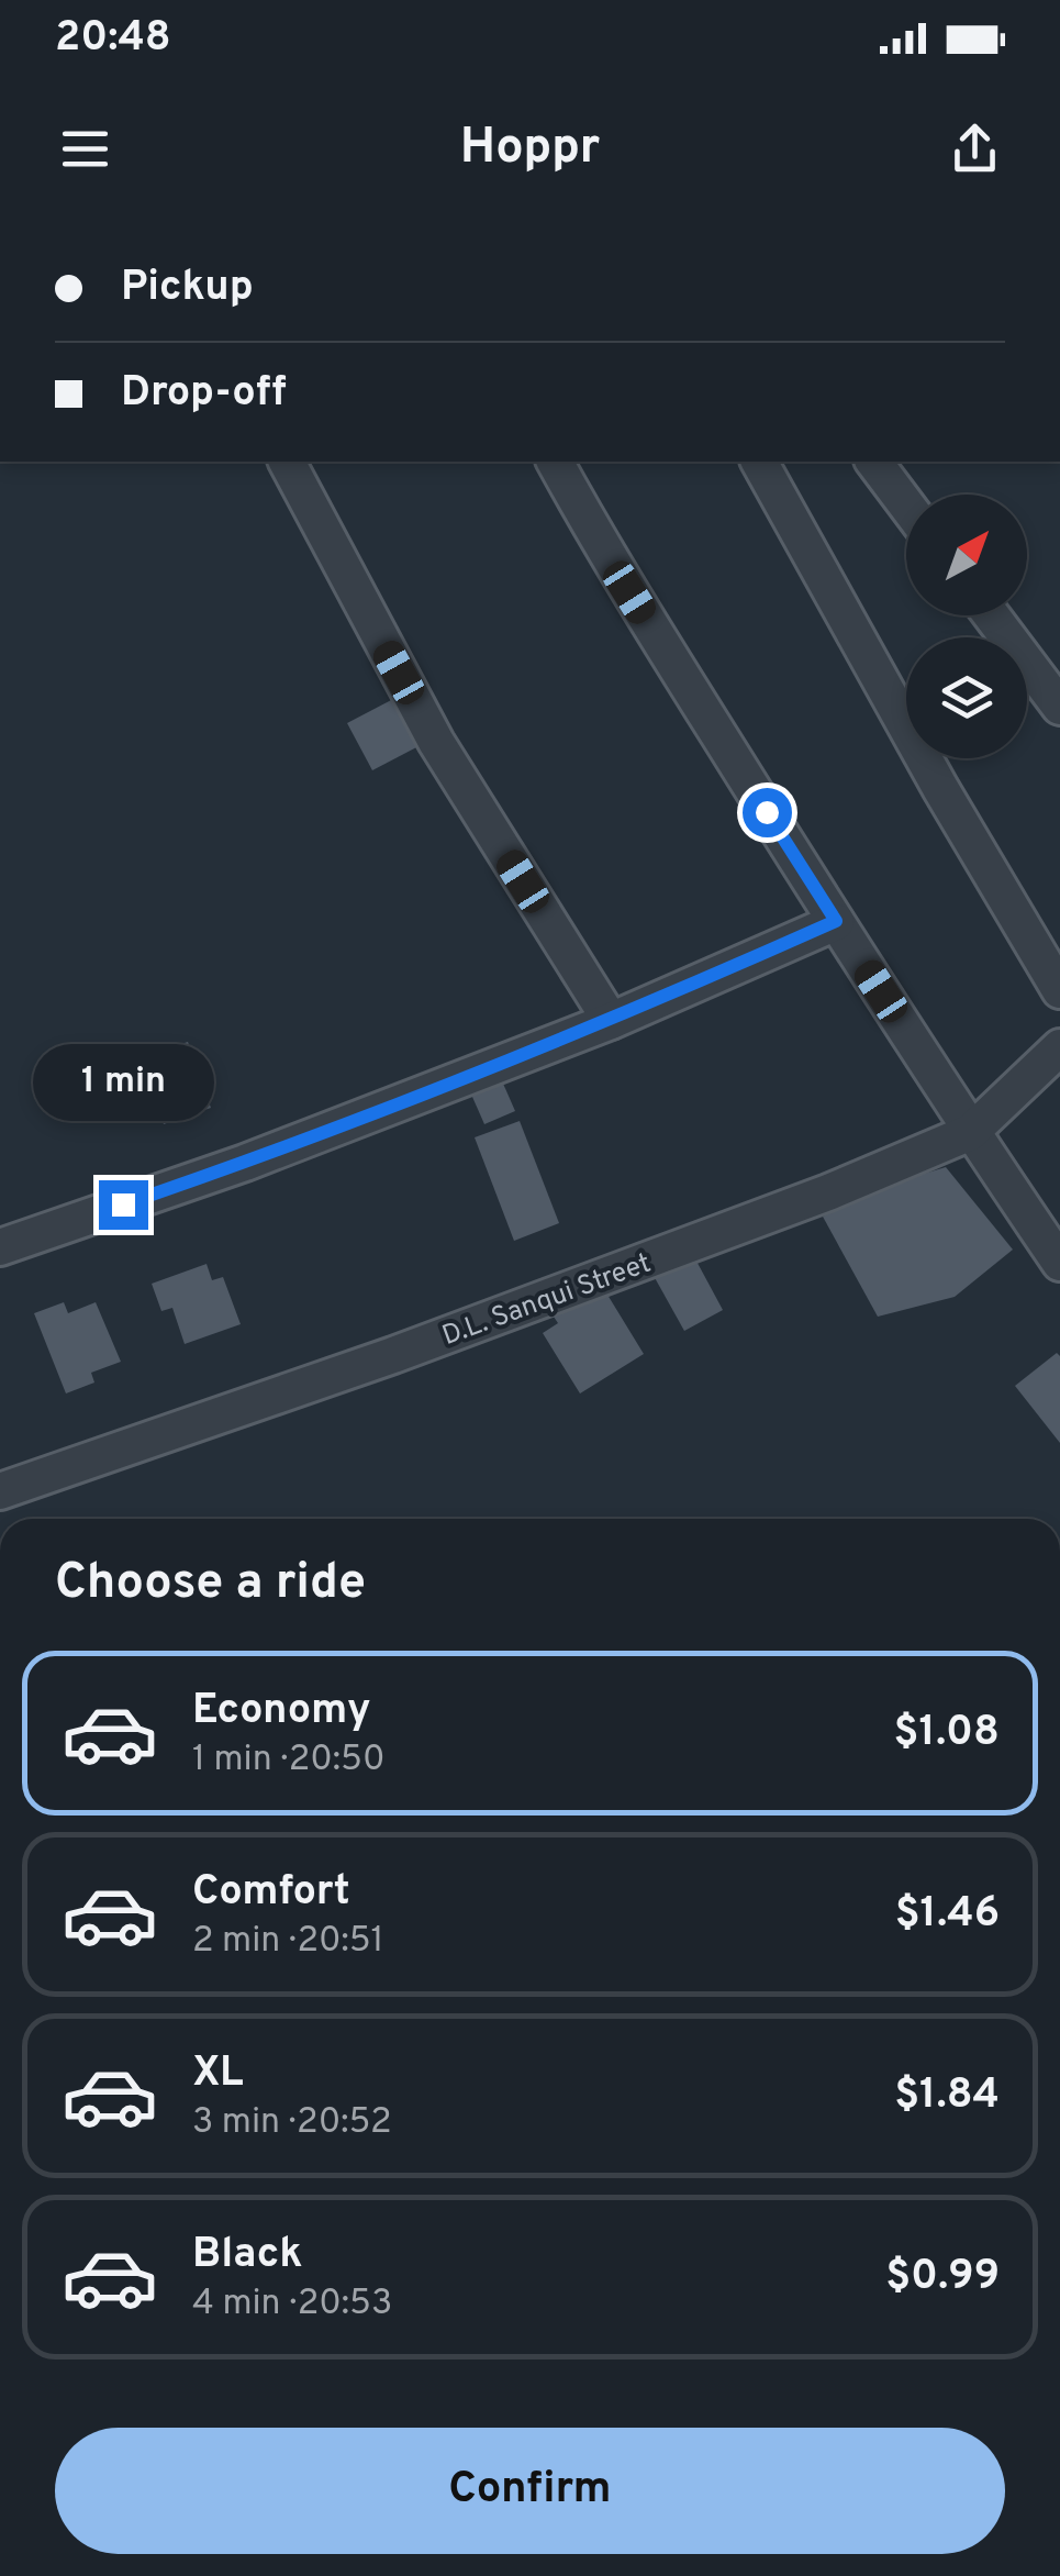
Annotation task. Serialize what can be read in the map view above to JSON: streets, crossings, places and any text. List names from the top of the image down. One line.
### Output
{"streets":{"street":["D.L. Sanqui Street"]},"north":"top right","page":{"status":"20:48","header":"Hoppr","banner":["Pickup","Drop-off"],"bubble":"1 min","heading":"Choose a ride","list":[{"name":"Economy","note":"1 min · 20:50","value":"$1.08"},{"name":"Comfort","note":"2 min · 20:51","value":"$1.46"},{"name":"XL","note":"3 min · 20:52","value":"$1.84"},{"name":"Black","note":"4 min · 20:53","value":"$0.99"}],"buttons":"Confirm"}}
